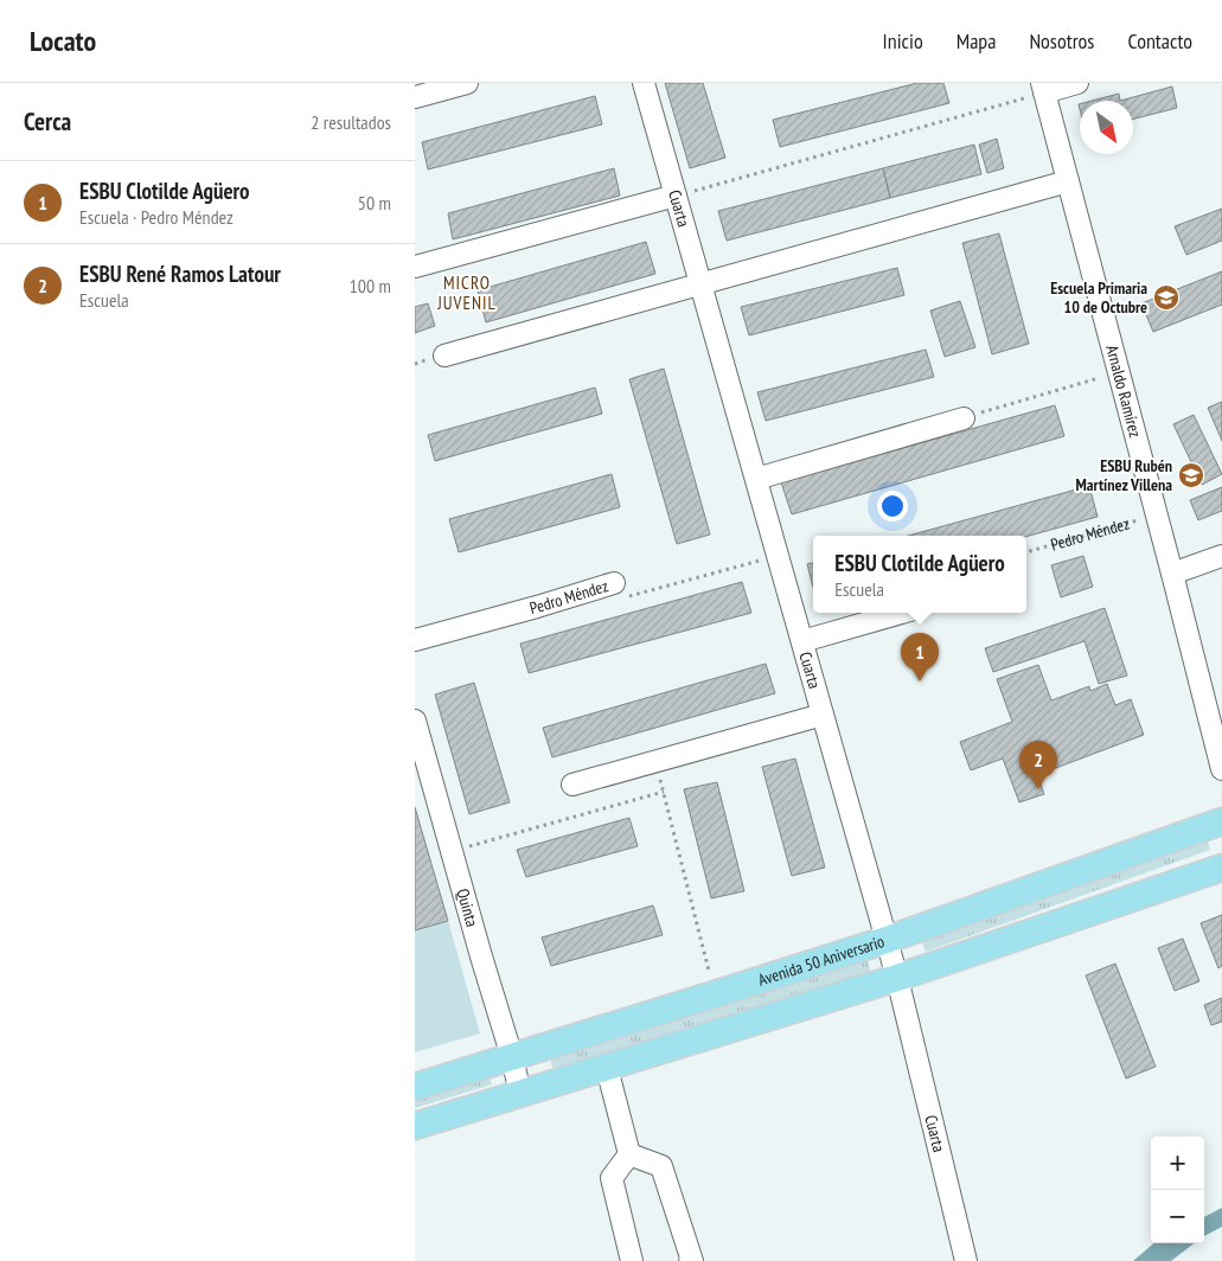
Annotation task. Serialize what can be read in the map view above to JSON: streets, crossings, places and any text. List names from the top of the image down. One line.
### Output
{"streets":{"main road":["Avenida 50 Aniversario"],"street":["Cuarta","Arnaldo Ramírez","Pedro Méndez","Quinta"]},"crossings":[["Cuarta","Pedro Méndez"],["Cuarta","Avenida 50 Aniversario"],["Arnaldo Ramírez","Pedro Méndez"],["Quinta","Avenida 50 Aniversario"]],"districts":["MICRO JUVENIL"],"places":{"school or university":["Escuela Primaria 10 de Octubre","ESBU Rubén Martínez Villena"]},"north":"bottom right","page":{"header":"Locato","nav":["Inicio","Mapa","Nosotros","Contacto"],"heading":["Cerca","2 resultados"],"list":[{"mark":"1","name":"ESBU Clotilde Agüero","note":"Escuela · Pedro Méndez","value":"50 m"},{"mark":"2","name":"ESBU René Ramos Latour","note":"Escuela","value":"100 m"}],"popup":["ESBU Clotilde Agüero","Escuela"],"pins":["1","2"],"map_buttons":["+","−"]}}
